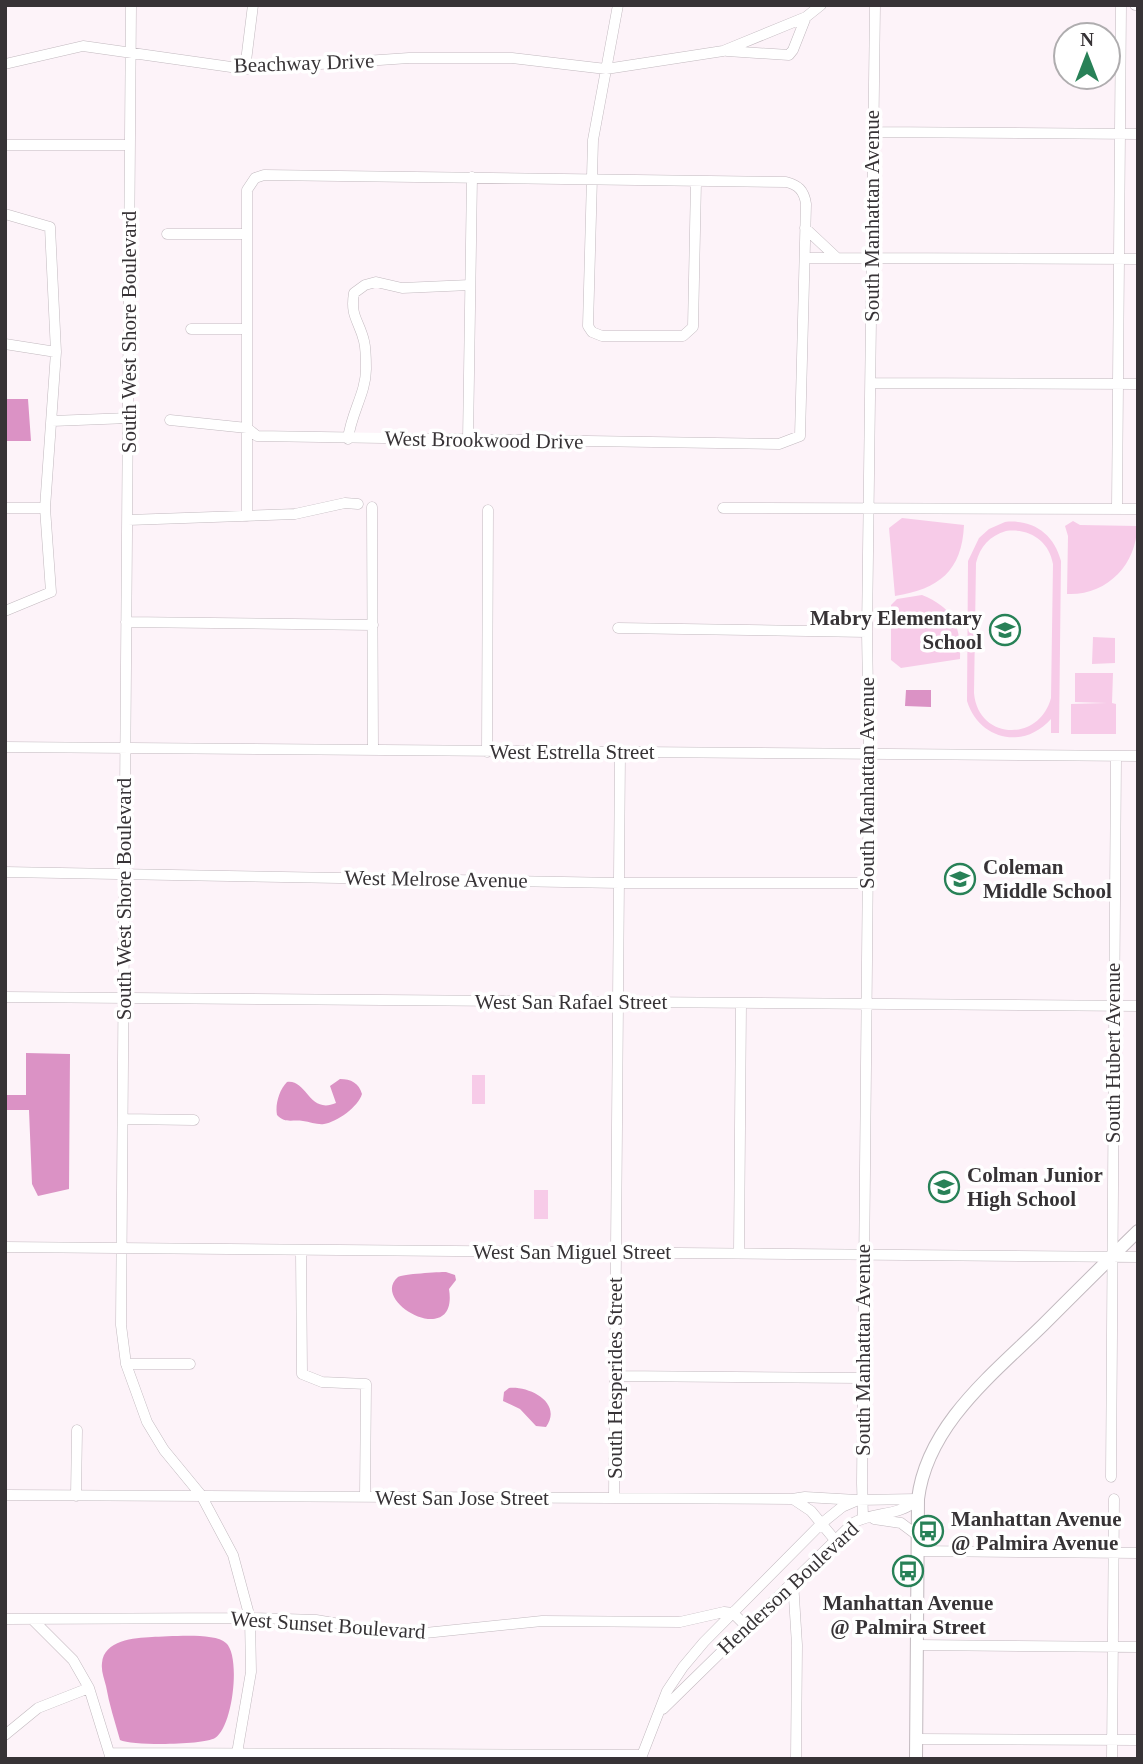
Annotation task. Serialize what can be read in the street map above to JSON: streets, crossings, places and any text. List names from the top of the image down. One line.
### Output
{"streets":{"street":["Beachway Drive","South Manhattan Avenue","South West Shore Boulevard","West Brookwood Drive","West Estrella Street","West Melrose Avenue","West San Rafael Street","South Hubert Avenue","West San Miguel Street","South Hesperides Street","West San Jose Street","Henderson Boulevard","West Sunset Boulevard"]},"crossings":[["Beachway Drive","South West Shore Boulevard"],["South Manhattan Avenue","West Estrella Street"],["South Manhattan Avenue","West Melrose Avenue"],["South Manhattan Avenue","West San Rafael Street"],["South Manhattan Avenue","West San Miguel Street"],["South Manhattan Avenue","West San Jose Street"],["South Manhattan Avenue","Henderson Boulevard"],["South West Shore Boulevard","West Estrella Street"],["South West Shore Boulevard","West Melrose Avenue"],["South West Shore Boulevard","West San Rafael Street"],["South West Shore Boulevard","West San Miguel Street"],["South West Shore Boulevard","West San Jose Street"],["South West Shore Boulevard","West Sunset Boulevard"],["West Estrella Street","South Hubert Avenue"],["West Estrella Street","South Hesperides Street"],["West Melrose Avenue","South Hesperides Street"],["West San Rafael Street","South Hubert Avenue"],["West San Rafael Street","South Hesperides Street"],["South Hubert Avenue","West San Miguel Street"],["West San Miguel Street","South Hesperides Street"],["South Hesperides Street","West San Jose Street"],["West San Jose Street","Henderson Boulevard"],["Henderson Boulevard","West Sunset Boulevard"]],"places":{"school or university":["Mabry Elementary School","Coleman Middle School","Colman Junior High School"],"bus stop":["Manhattan Avenue @ Palmira Avenue","Manhattan Avenue @ Palmira Street"]},"north":"top"}
